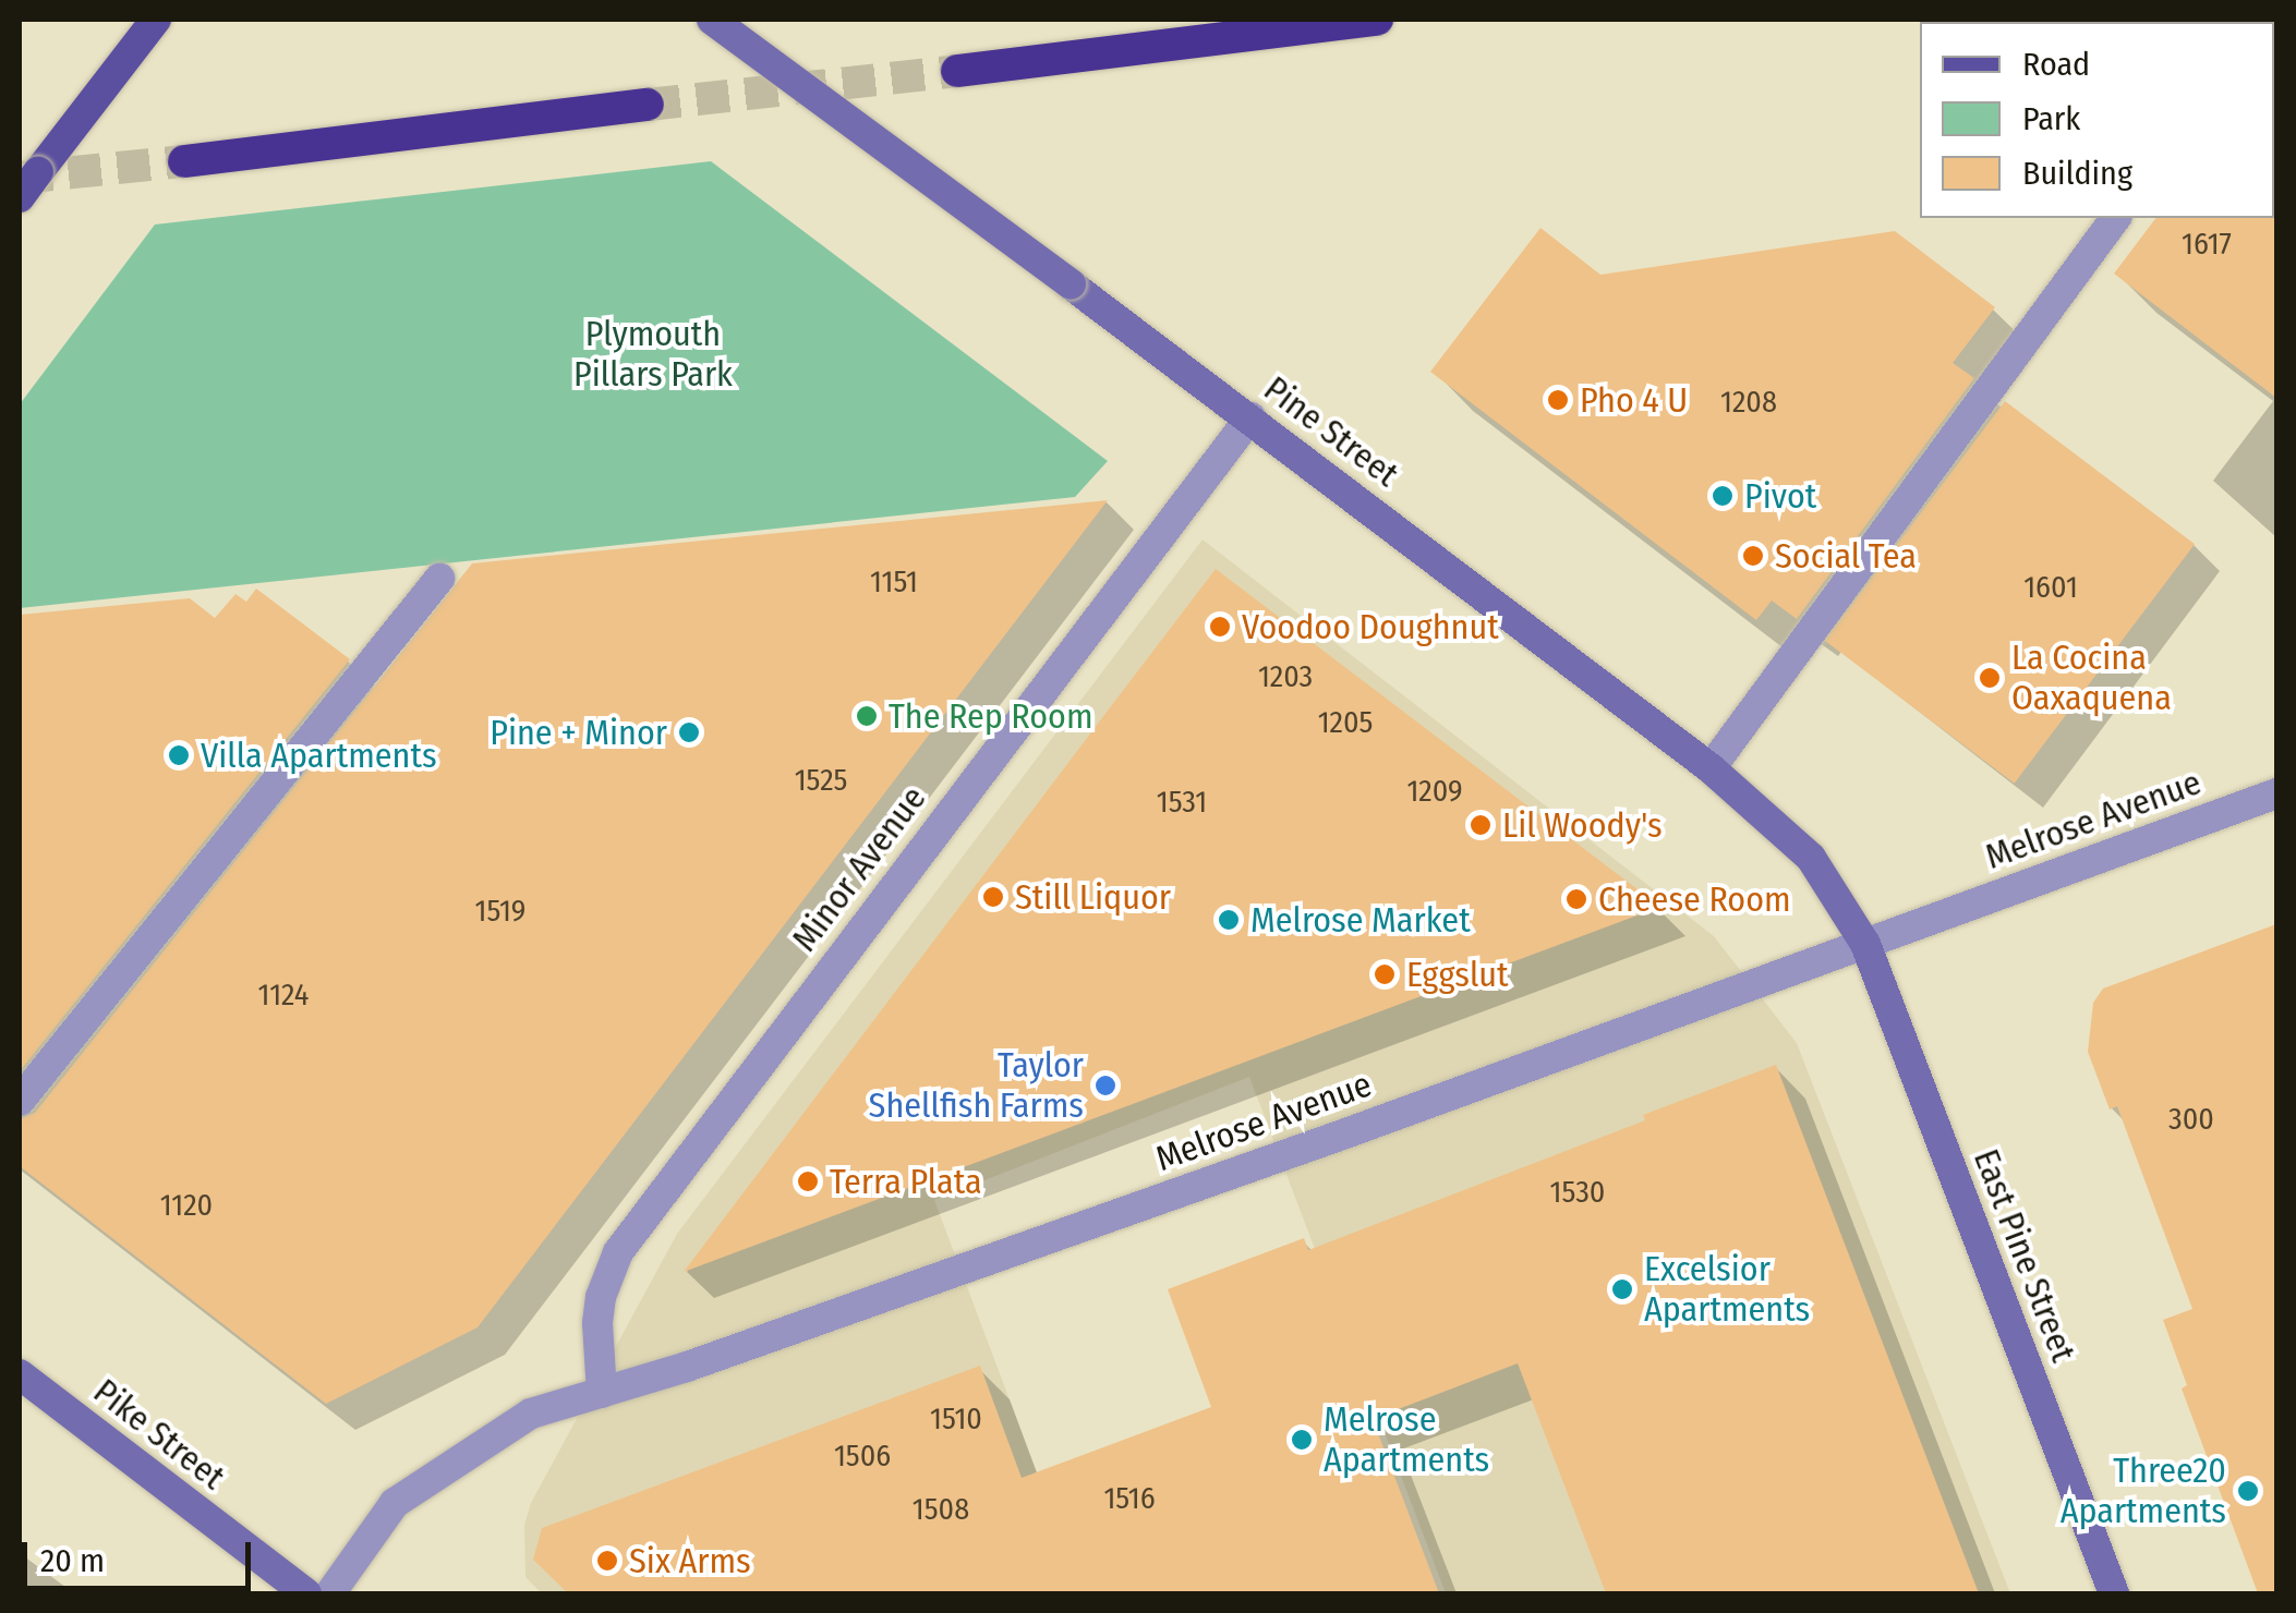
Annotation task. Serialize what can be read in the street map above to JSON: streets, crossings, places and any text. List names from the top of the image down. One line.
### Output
{"streets":{"main road":["Pine Street","East Pine Street","Pike Street"],"street":["Melrose Avenue","Minor Avenue"]},"crossings":[["Pine Street","Melrose Avenue"],["Pine Street","Minor Avenue"],["Pine Street","East Pine Street"],["Melrose Avenue","Minor Avenue"],["Melrose Avenue","East Pine Street"]],"parks":["Plymouth Pillars Park"],"places":["Pho 4 U","Pivot","Social Tea","Voodoo Doughnut","La Cocina Oaxaquena","The Rep Room","Pine + Minor","Villa Apartments","Lil Woody's","Still Liquor","Cheese Room","Melrose Market","Eggslut","Taylor Shellfish Farms","Terra Plata","Excelsior Apartments","Melrose Apartments","Three20 Apartments","Six Arms"],"house_numbers":["1617","1208","1151","1601","1203","1205","1525","1209","1531","1519","1124","300","1530","1120","1510","1506","1516","1508"],"legend":["Road","Park","Building"],"scale_bar":"20 m"}
